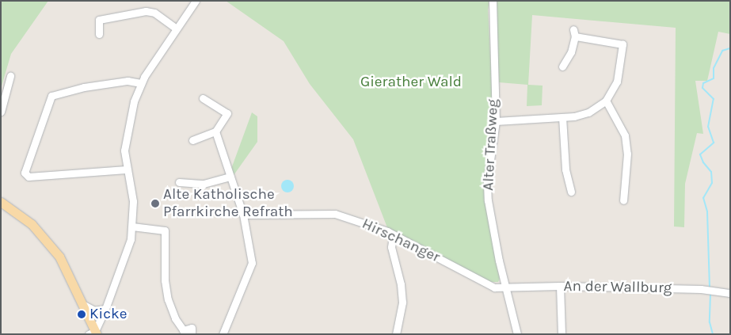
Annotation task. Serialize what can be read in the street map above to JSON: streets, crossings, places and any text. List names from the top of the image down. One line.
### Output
{"streets":{"street":["Alter Traßweg","Hirschanger","An der Wallburg"]},"crossings":[["Alter Traßweg","Hirschanger"],["Alter Traßweg","An der Wallburg"],["Hirschanger","An der Wallburg"]],"parks":["Gierather Wald"],"places":["Alte Katholische Pfarrkirche Refrath","Kicke"]}
